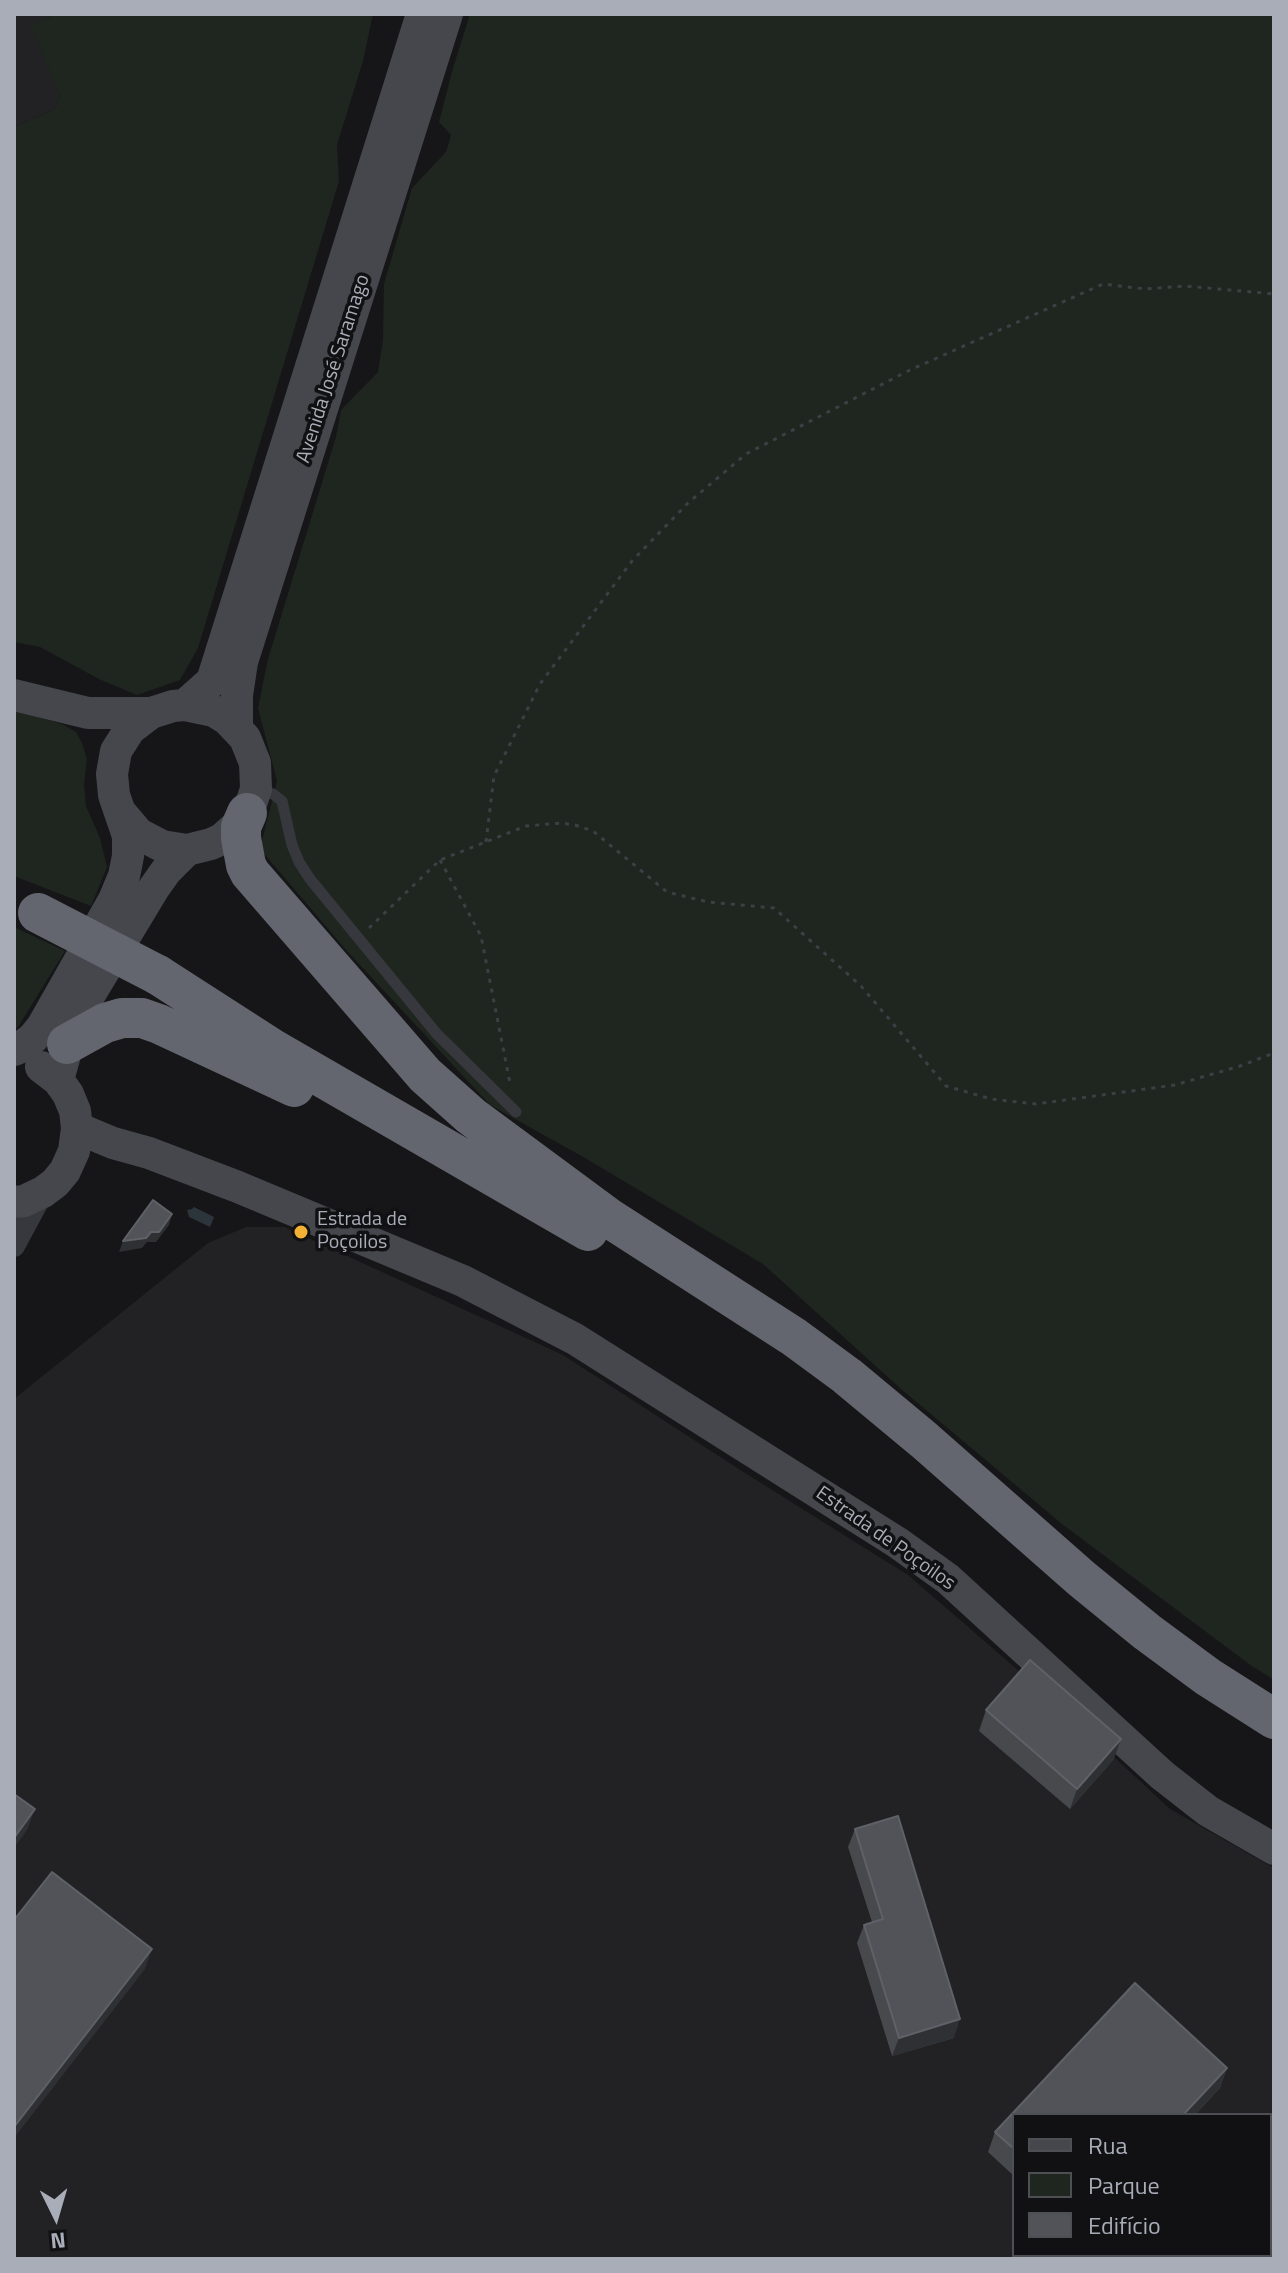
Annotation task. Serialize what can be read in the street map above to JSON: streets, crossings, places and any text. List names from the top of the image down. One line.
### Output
{"streets":{"main road":["Avenida José Saramago","Estrada de Poçoilos"]},"places":["Estrada de Poçoilos"],"legend":["Rua","Parque","Edifício"],"north":"bottom"}
